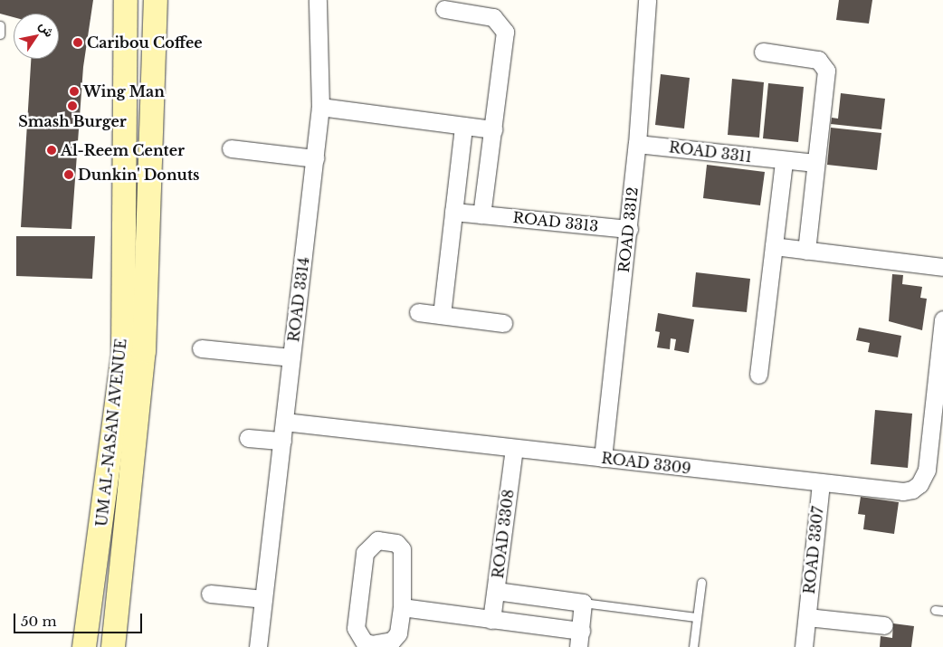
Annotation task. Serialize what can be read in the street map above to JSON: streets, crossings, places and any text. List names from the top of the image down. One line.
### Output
{"streets":{"main road":["UM AL-NASAN AVENUE"],"street":["ROAD 3311","ROAD 3313","ROAD 3312","ROAD 3314","ROAD 3309","ROAD 3308","ROAD 3307"]},"crossings":[["ROAD 3311","ROAD 3312"],["ROAD 3313","ROAD 3312"],["ROAD 3312","ROAD 3309"],["ROAD 3314","ROAD 3309"],["ROAD 3309","ROAD 3308"],["ROAD 3309","ROAD 3307"]],"places":["Caribou Coffee","Wing Man","Smash Burger","Al-Reem Center","Dunkin' Donuts"],"scale_bar":"50 m","north":"top right"}
